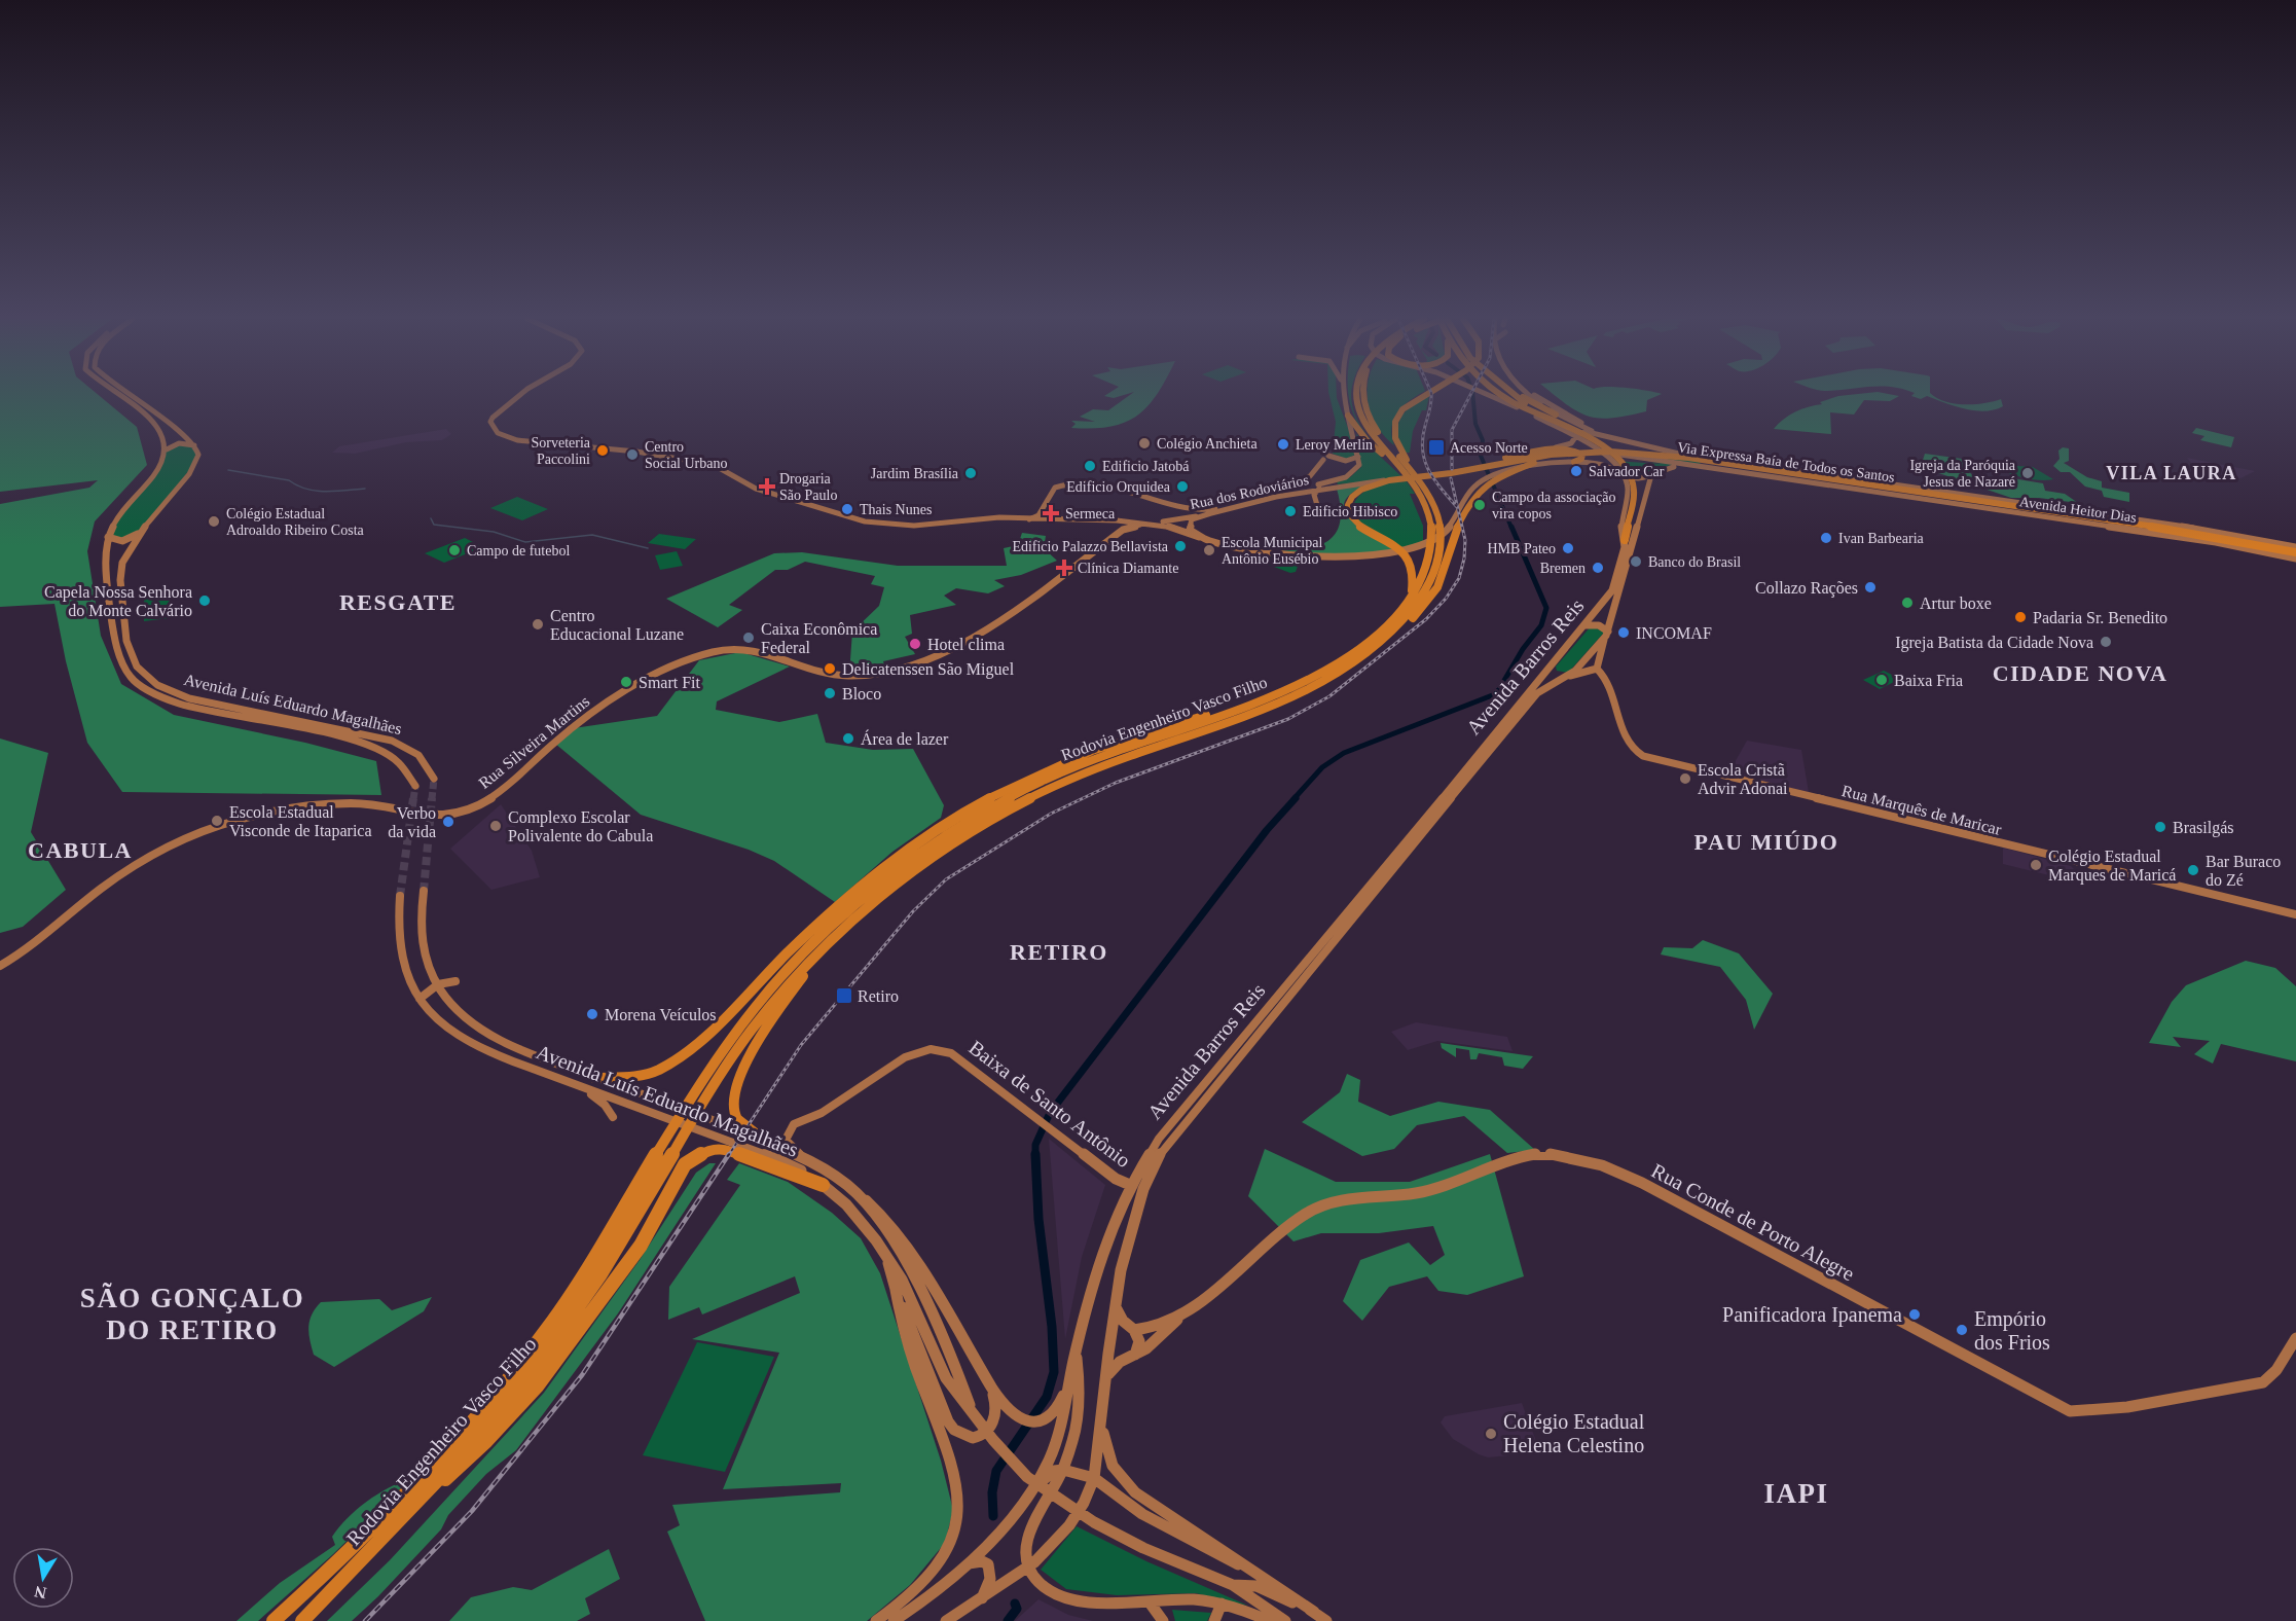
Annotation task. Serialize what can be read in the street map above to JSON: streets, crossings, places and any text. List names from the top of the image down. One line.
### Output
{"streets":{"highway":["Via Expressa Baía de Todos os Santos","Rua dos Rodoviários","Avenida Barros Reis","Rodovia Engenheiro Vasco Filho"],"main road":["Avenida Heitor Dias","Avenida Luís Eduardo Magalhães","Rua Silveira Martins","Rua Marquês de Maricar","Baixa de Santo Antônio","Rua Conde de Porto Alegre"]},"crossings":[["Via Expressa Baía de Todos os Santos","Rua dos Rodoviários"],["Via Expressa Baía de Todos os Santos","Avenida Heitor Dias"],["Via Expressa Baía de Todos os Santos","Rodovia Engenheiro Vasco Filho"],["Rua dos Rodoviários","Rua Silveira Martins"],["Avenida Heitor Dias","Avenida Barros Reis"],["Avenida Barros Reis","Baixa de Santo Antônio"],["Avenida Barros Reis","Rua Conde de Porto Alegre"],["Avenida Luís Eduardo Magalhães","Baixa de Santo Antônio"]],"districts":["VILA LAURA","RESGATE","CIDADE NOVA","PAU MIÚDO","CABULA","RETIRO","SÃO GONÇALO DO RETIRO","IAPI"],"places":{"other":["Colégio Anchieta","Leroy Merlin","Sorveteria Paccolini","Centro Social Urbano","Edificio Jatobá","Salvador Car","Jardim Brasília","Igreja da Paróquia Jesus de Nazaré","Edificio Orquidea","Campo da associação vira copos","Thais Nunes","Edificio Hibisco","Colégio Estadual Adroaldo Ribeiro Costa","Ivan Barbearia","Edificio Palazzo Bellavista","HMB Pateo","Campo de futebol","Escola Municipal Antônio Eusébio","Banco do Brasil","Bremen","Collazo Rações","Capela Nossa Senhora do Monte Calvário","Artur boxe","Padaria Sr. Benedito","Centro Educacional Luzane","INCOMAF","Caixa Econômica Federal","Igreja Batista da Cidade Nova","Hotel clima","Delicatenssen São Miguel","Baixa Fria","Smart Fit","Bloco","Área de lazer","Escola Cristã Advir Adonai","Escola Estadual Visconde de Itaparica","Verbo da vida","Complexo Escolar Polivalente do Cabula","Brasilgás","Colégio Estadual Marques de Maricá","Bar Buraco do Zé","Morena Veículos","Panificadora Ipanema","Empório dos Frios","Colégio Estadual Helena Celestino"],"transit":["Acesso Norte","Retiro"],"health":["Drogaria São Paulo","Sermeca","Clínica Diamante"]},"north":"bottom"}
